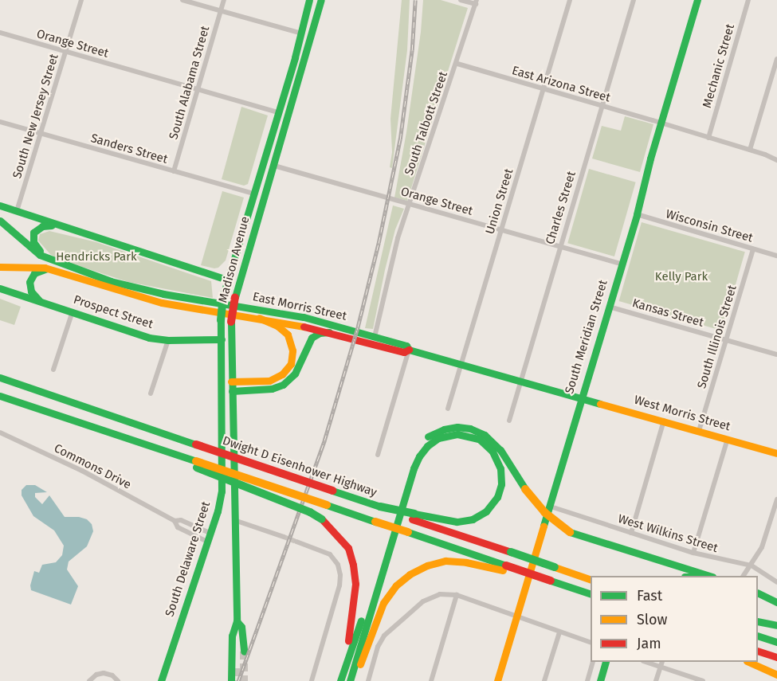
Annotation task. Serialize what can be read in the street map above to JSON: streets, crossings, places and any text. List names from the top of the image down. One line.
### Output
{"streets":{"main road":["Madison Avenue","East Morris Street","Prospect Street","South Meridian Street","West Morris Street","Dwight D Eisenhower Highway","South Delaware Street"],"street":["Orange Street","Mechanic Street","South Alabama Street","East Arizona Street","South New Jersey Street","South Talbott Street","Sanders Street","Union Street","Charles Street","Wisconsin Street","Kansas Street","South Illinois Street","Commons Drive","West Wilkins Street"]},"crossings":[["Orange Street","South Alabama Street"],["Orange Street","South New Jersey Street"],["Orange Street","South Talbott Street"],["Orange Street","Union Street"],["Orange Street","Charles Street"],["Orange Street","Madison Avenue"],["Orange Street","South Meridian Street"],["Mechanic Street","East Arizona Street"],["South Alabama Street","Sanders Street"],["East Arizona Street","South Talbott Street"],["East Arizona Street","Union Street"],["East Arizona Street","Charles Street"],["East Arizona Street","South Meridian Street"],["South New Jersey Street","Sanders Street"],["South Talbott Street","East Morris Street"],["Sanders Street","Madison Avenue"],["Union Street","East Morris Street"],["Charles Street","East Morris Street"],["Wisconsin Street","South Meridian Street"],["Wisconsin Street","South Illinois Street"],["Madison Avenue","Prospect Street"],["Madison Avenue","South Delaware Street"],["East Morris Street","South Meridian Street"],["East Morris Street","West Morris Street"],["Kansas Street","South Meridian Street"],["Kansas Street","South Illinois Street"],["South Meridian Street","West Morris Street"],["South Meridian Street","West Wilkins Street"],["South Illinois Street","West Morris Street"]],"parks":["Hendricks Park","Kelly Park"],"legend":["Fast","Slow","Jam"]}
